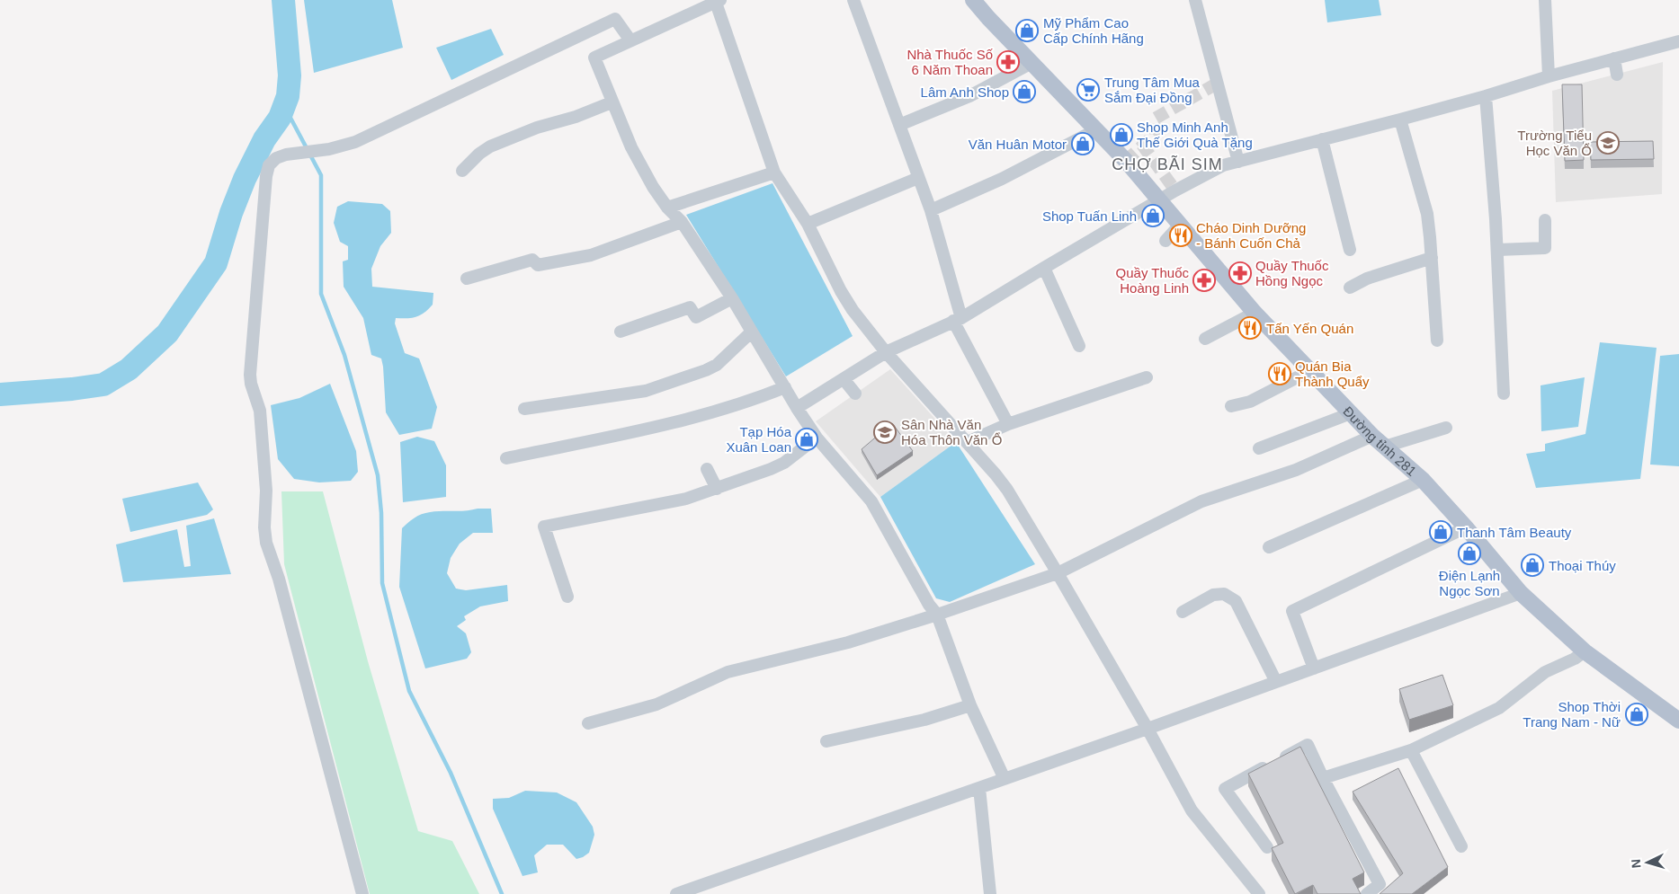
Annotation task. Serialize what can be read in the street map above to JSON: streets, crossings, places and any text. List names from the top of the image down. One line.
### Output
{"streets":{"main road":["Đường tỉnh 281"]},"districts":["CHỢ BÃI SIM"],"places":{"shop":["Mỹ Phẩm Cao Cấp Chính Hãng","Lâm Anh Shop","Shop Minh Anh Thế Giới Quà Tặng","Văn Huân Motor","Shop Tuấn Linh","Tạp Hóa Xuân Loan","Thanh Tâm Beauty","Điện Lạnh Ngọc Sơn","Thoại Thúy","Shop Thời Trang Nam - Nữ"],"pharmacy":["Nhà Thuốc Số 6 Năm Thoan","Quầy Thuốc Hồng Ngọc","Quầy Thuốc Hoàng Linh"],"supermarket":["Trung Tâm Mua Sắm Đại Đồng"],"school or university":["Trường Tiểu Học Văn Ổ","Sân Nhà Văn Hóa Thôn Văn Ổ"],"restaurant":["Cháo Dinh Dưỡng - Bánh Cuốn Chả","Tấn Yến Quán","Quán Bia Thành Quẩy"]},"north":"left"}
